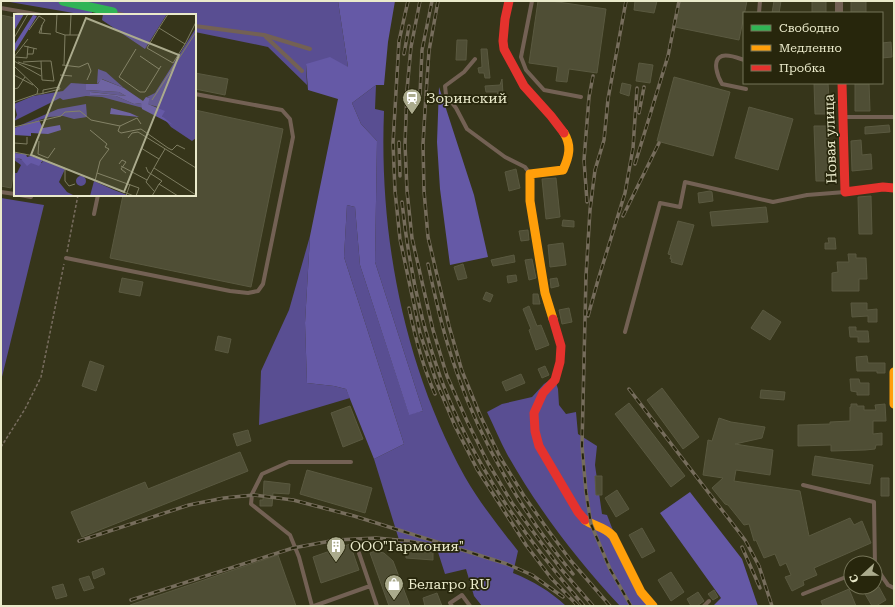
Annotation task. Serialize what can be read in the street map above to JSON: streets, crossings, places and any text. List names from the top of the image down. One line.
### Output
{"streets":{"street":["Новая улица"]},"places":{"station":["Зоринский"],"building":["ООО\"Гармония\""],"shop":["Белагро RU"]},"legend":["Свободно","Медленно","Пробка"],"north":"left"}
